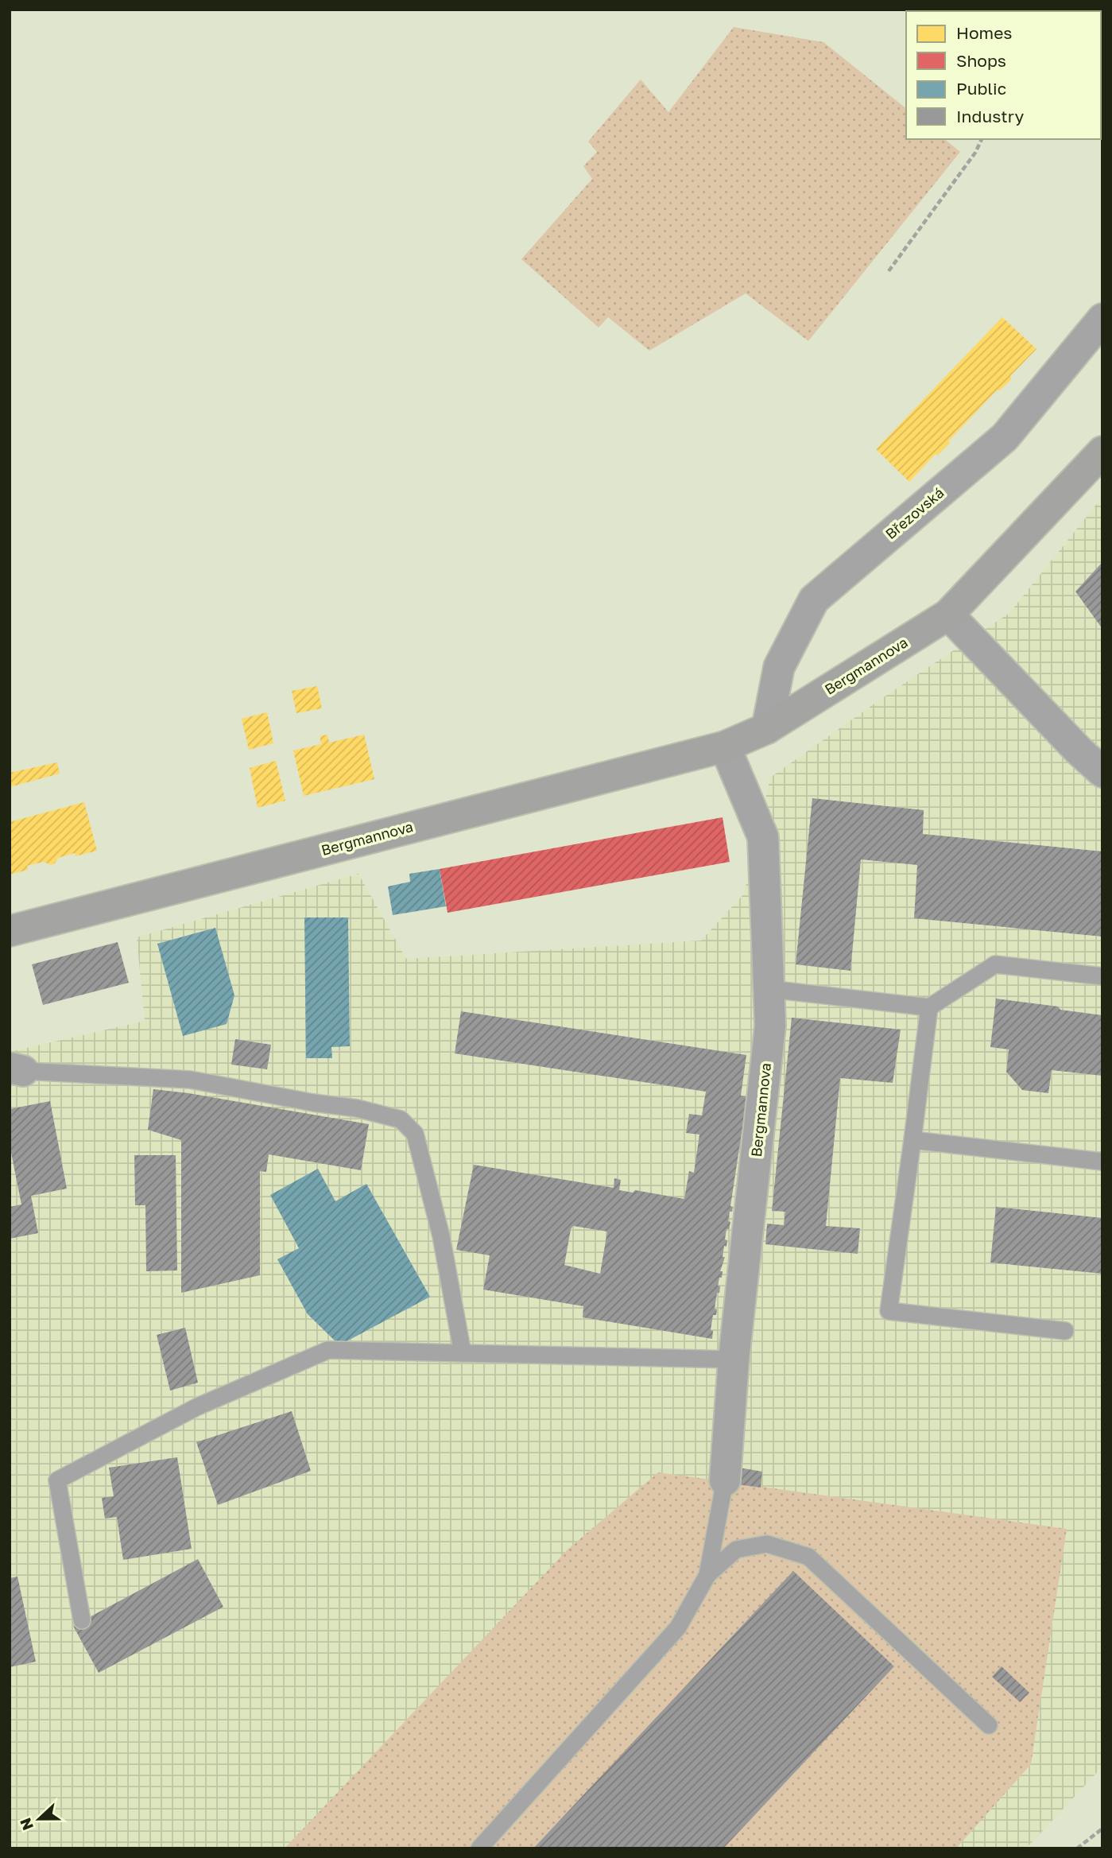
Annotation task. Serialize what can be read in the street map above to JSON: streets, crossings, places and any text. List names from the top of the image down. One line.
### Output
{"streets":{"street":["Březovská","Bergmannova"]},"crossings":[["Březovská","Bergmannova"]],"legend":["Homes","Shops","Public","Industry"],"north":"left"}
